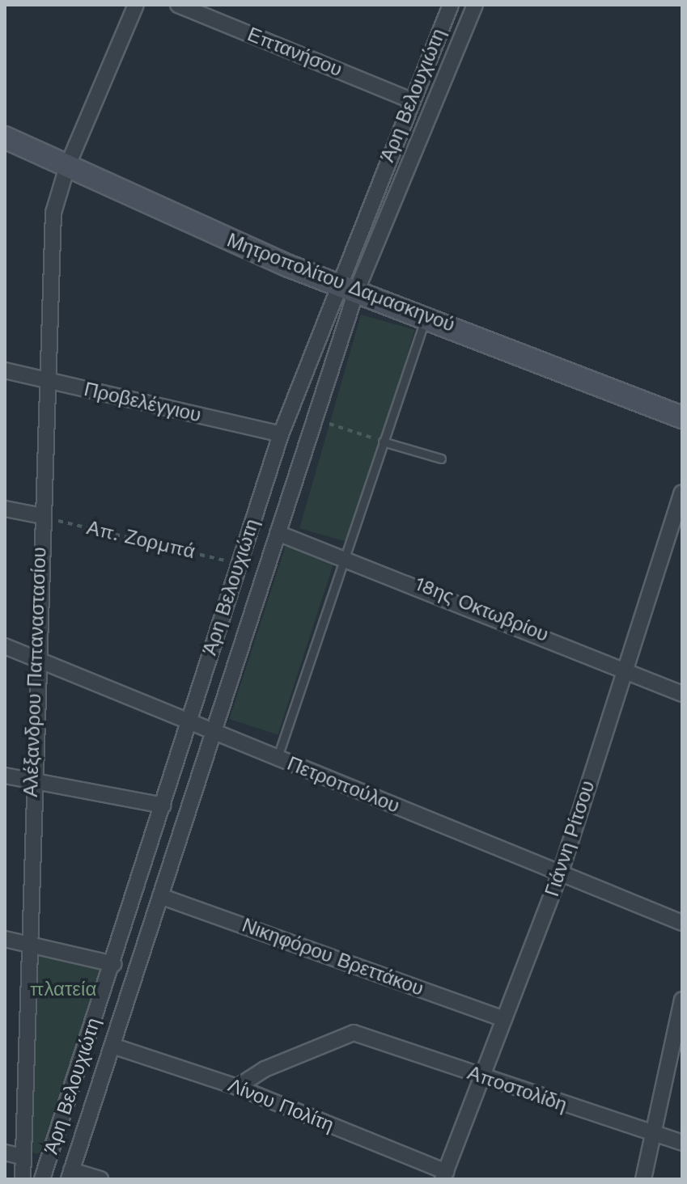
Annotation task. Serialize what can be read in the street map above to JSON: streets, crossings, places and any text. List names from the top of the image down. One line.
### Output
{"streets":{"street":["Επτανήσου","Άρη Βελουχιώτη","Μητροπολίτου Δαμασκηνού","Προβελέγγιου","18ης Οκτωβρίου","Αλέξανδρου Παπαναστασίου","Πετροπούλου","Γιάννη Ρίτσου","Νικηφόρου Βρεττάκου","Αποστολίδη","Λίνου Πολίτη"],"path":["Απ. Ζορμπά"]},"crossings":[["Επτανήσου","Άρη Βελουχιώτη"],["Άρη Βελουχιώτη","Μητροπολίτου Δαμασκηνού"],["Άρη Βελουχιώτη","Προβελέγγιου"],["Άρη Βελουχιώτη","Απ. Ζορμπά"],["Άρη Βελουχιώτη","18ης Οκτωβρίου"],["Άρη Βελουχιώτη","Πετροπούλου"],["Άρη Βελουχιώτη","Νικηφόρου Βρεττάκου"],["Άρη Βελουχιώτη","Λίνου Πολίτη"],["Μητροπολίτου Δαμασκηνού","Αλέξανδρου Παπαναστασίου"],["Προβελέγγιου","Αλέξανδρου Παπαναστασίου"],["Απ. Ζορμπά","Αλέξανδρου Παπαναστασίου"],["18ης Οκτωβρίου","Γιάννη Ρίτσου"],["Αλέξανδρου Παπαναστασίου","Πετροπούλου"],["Πετροπούλου","Γιάννη Ρίτσου"],["Γιάννη Ρίτσου","Νικηφόρου Βρεττάκου"],["Γιάννη Ρίτσου","Αποστολίδη"],["Γιάννη Ρίτσου","Λίνου Πολίτη"],["Αποστολίδη","Λίνου Πολίτη"]],"parks":["πλατεία"]}
